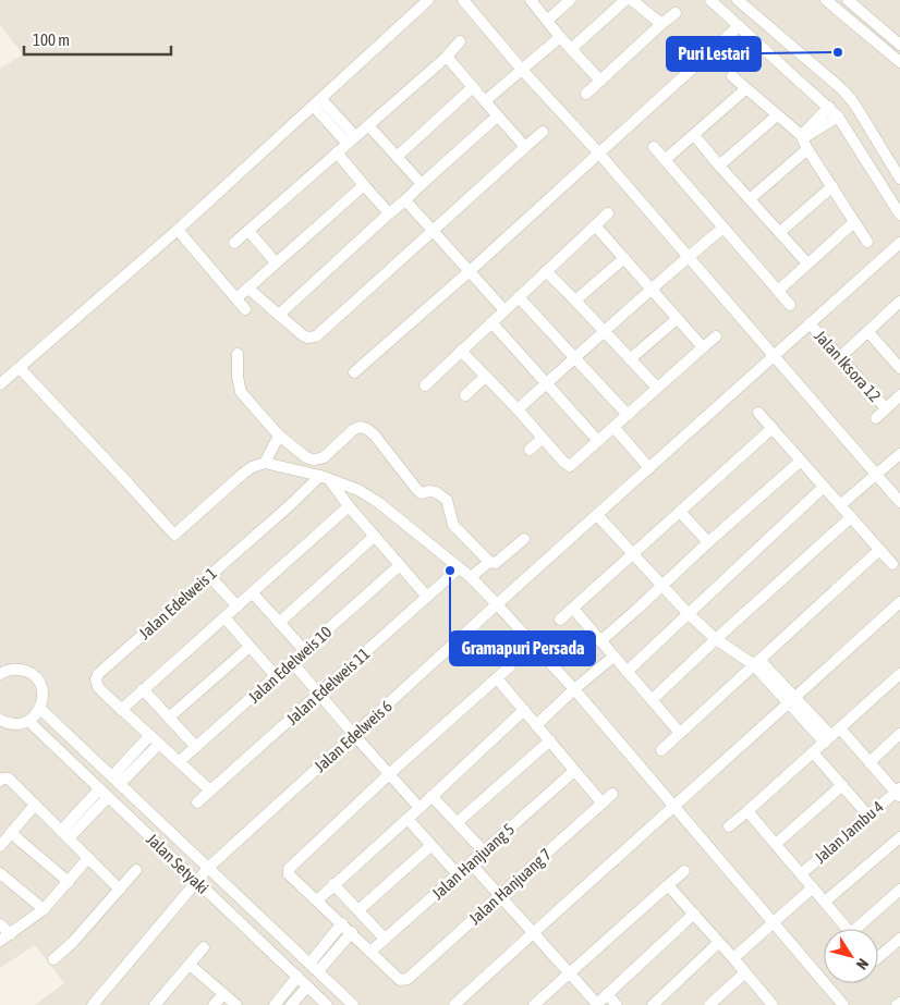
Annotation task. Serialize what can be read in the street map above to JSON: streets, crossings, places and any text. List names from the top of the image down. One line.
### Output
{"streets":{"street":["Jalan Iksora 12","Jalan Edelweis 1","Jalan Edelweis 10","Jalan Edelweis 11","Jalan Edelweis 6","Jalan Jambu 4","Jalan Hanjuang 5","Jalan Setyaki","Jalan Hanjuang 7"]},"crossings":[["Jalan Iksora 12","Jalan Edelweis 6"],["Jalan Edelweis 1","Jalan Edelweis 10"],["Jalan Edelweis 1","Jalan Edelweis 11"],["Jalan Edelweis 6","Jalan Setyaki"],["Jalan Hanjuang 5","Jalan Hanjuang 7"]],"places":["Puri Lestari","Gramapuri Persada"],"scale_bar":"100 m","north":"bottom right"}
